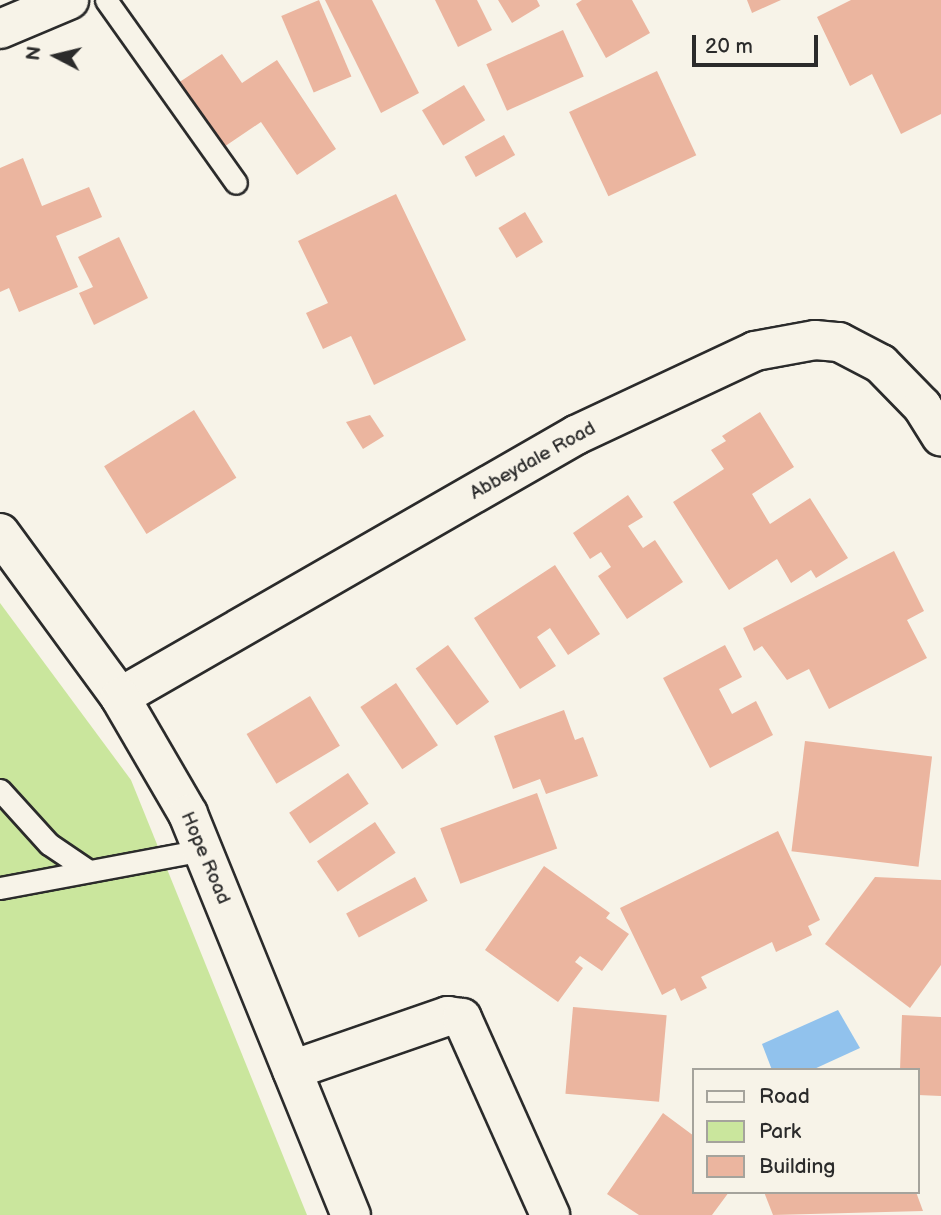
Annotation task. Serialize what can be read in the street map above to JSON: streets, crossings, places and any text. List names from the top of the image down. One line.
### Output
{"streets":{"street":["Abbeydale Road","Hope Road"]},"crossings":[["Abbeydale Road","Hope Road"]],"legend":["Road","Park","Building"],"scale_bar":"20 m","north":"left"}
